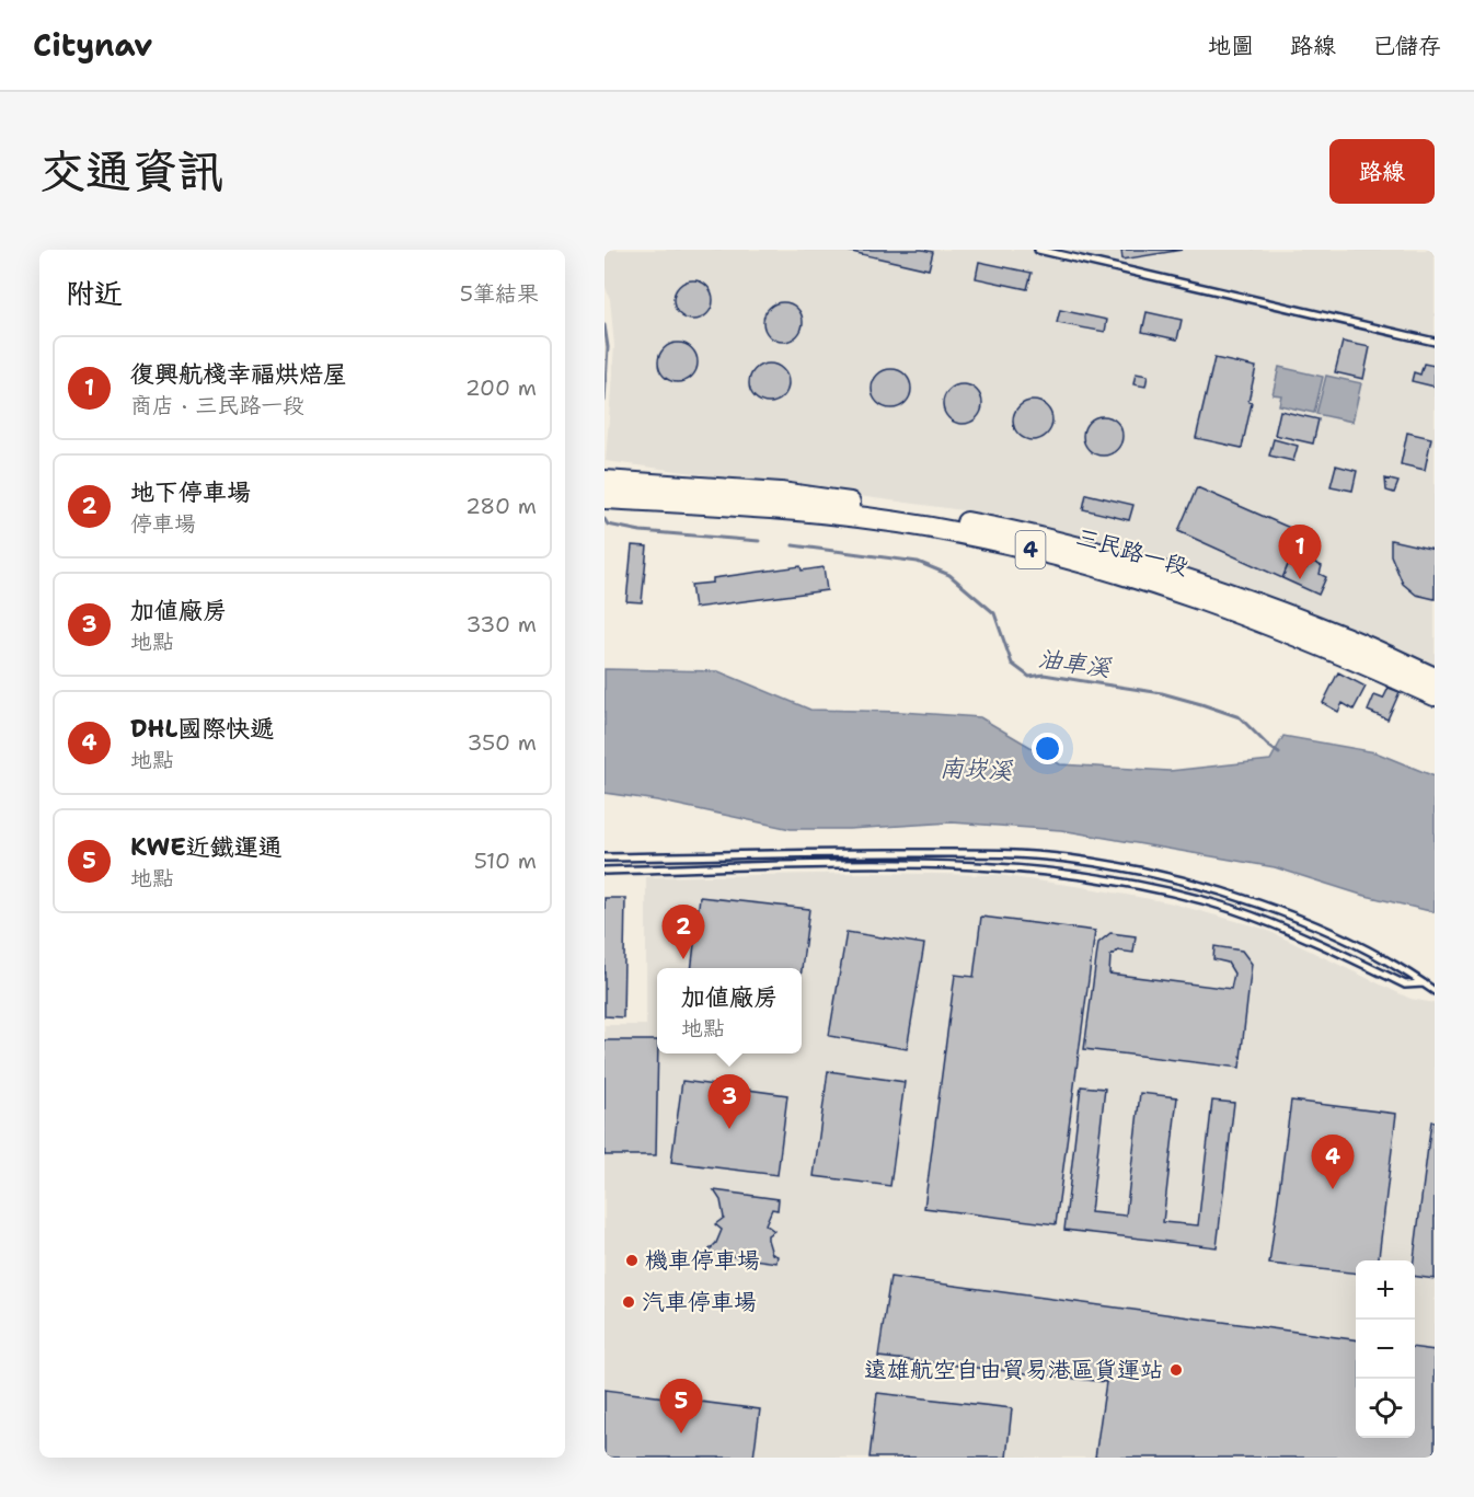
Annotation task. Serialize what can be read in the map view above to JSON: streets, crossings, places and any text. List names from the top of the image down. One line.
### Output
{"streets":{"main road":["4","三民路一段"]},"water":["油車溪","南崁溪"],"places":["機車停車場","汽車停車場","遠雄航空自由貿易港區貨運站"],"page":{"header":"Citynav","nav":["地圖","路線","已儲存"],"buttons":"路線","title":"交通資訊","heading":["附近","5筆結果"],"list":[{"mark":"1","name":"復興航棧幸福烘焙屋","note":"商店 · 三民路一段","value":"200 m"},{"mark":"2","name":"地下停車場","note":"停車場","value":"280 m"},{"mark":"3","name":"加值廠房","note":"地點","value":"330 m"},{"mark":"4","name":"DHL國際快遞","note":"地點","value":"350 m"},{"mark":"5","name":"KWE近鐵運通","note":"地點","value":"510 m"}],"pins":["1","2","3","4","5"],"popup":["加值廠房","地點"],"map_buttons":["+","−"]}}
